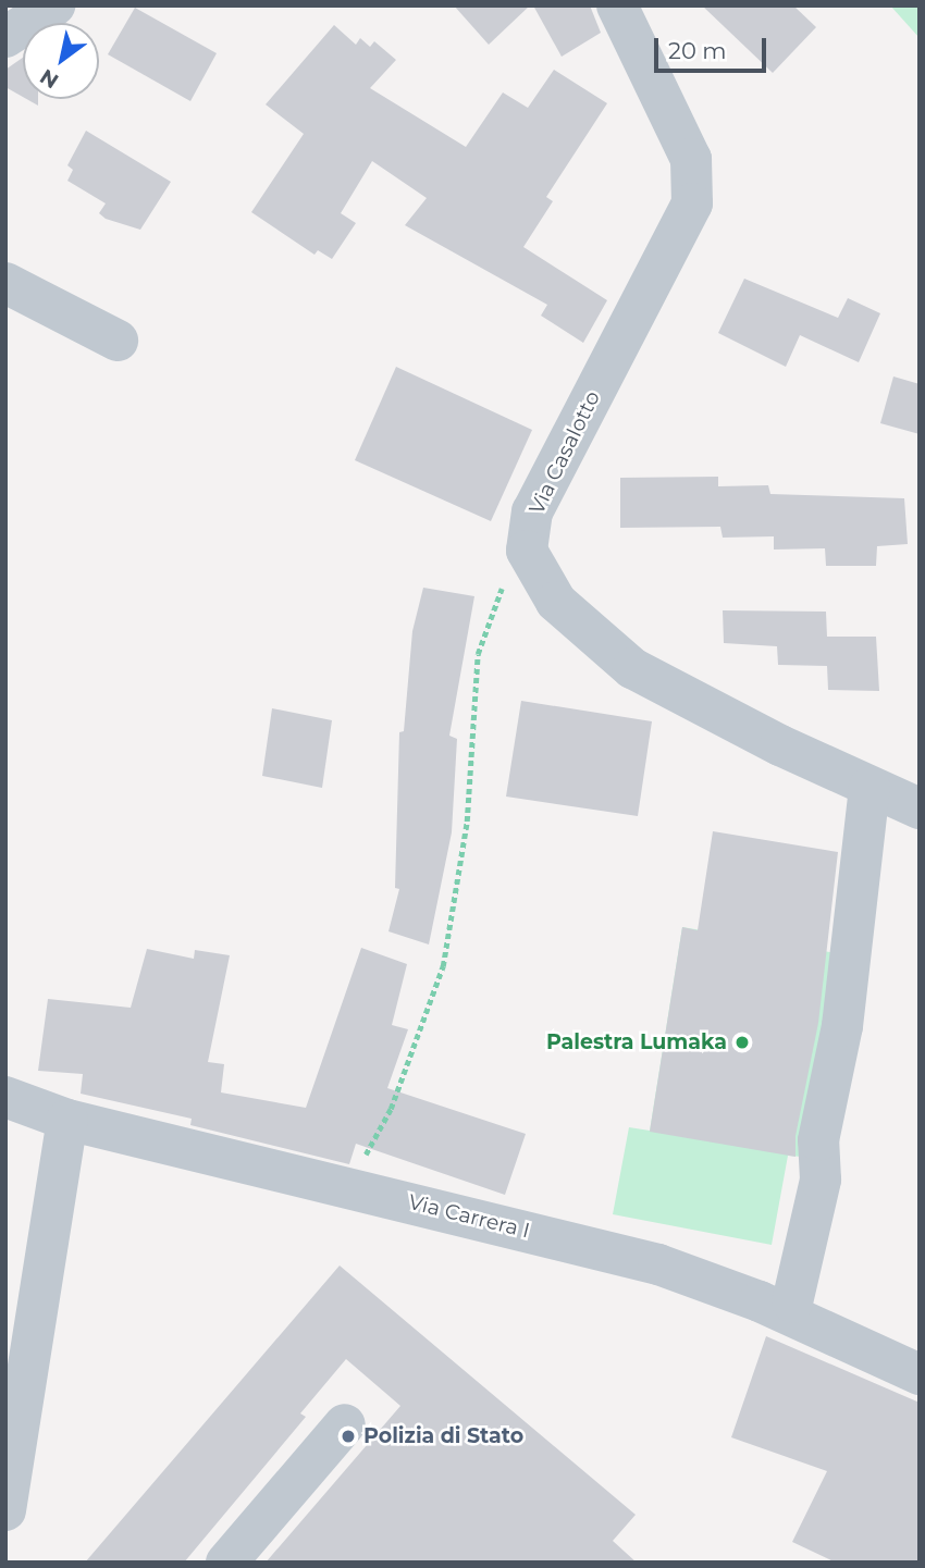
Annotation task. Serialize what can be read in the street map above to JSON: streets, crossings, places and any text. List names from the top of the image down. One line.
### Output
{"streets":{"street":["Via Casalotto","Via Carrera I"]},"places":["Palestra Lumaka","Polizia di Stato"],"scale_bar":"20 m","north":"bottom left"}
